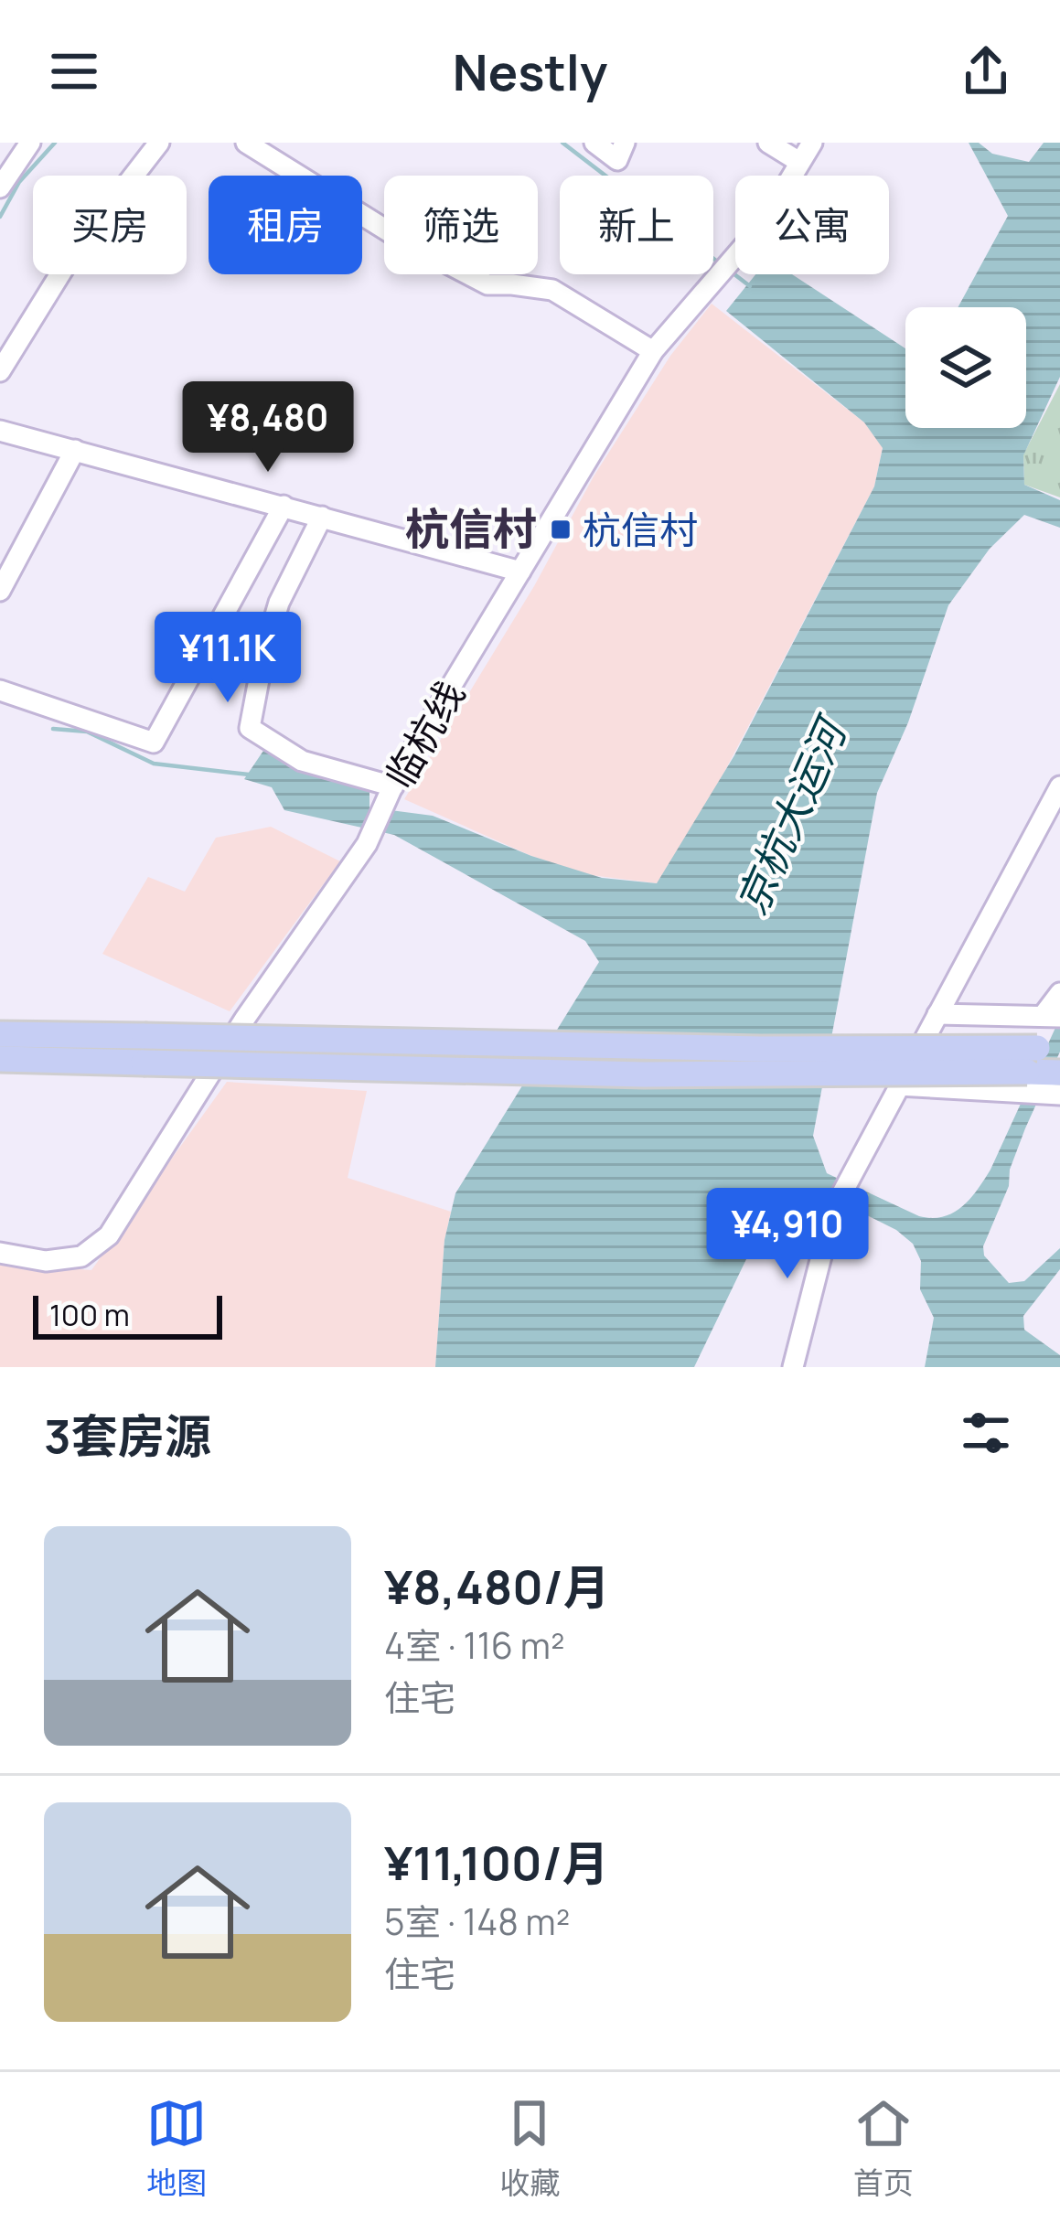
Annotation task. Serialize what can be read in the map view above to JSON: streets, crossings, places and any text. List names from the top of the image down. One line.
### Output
{"streets":{"street":["临杭线"]},"districts":["杭信村"],"water":["京杭大运河"],"places":{"transit":["杭信村"]},"scale_bar":"100 m","page":{"header":"Nestly","chip":["买房","租房","筛选","新上","公寓"],"price":["¥8,480","¥11.1K","¥4,910"],"scale":"100 m","heading":"3套房源","list":[{"name":"¥8,480/月","note":"4室 · 116 m² · 住宅"},{"name":"¥11,100/月","note":"5室 · 148 m² · 住宅"}],"tabs":["地图","收藏","首页"]}}
